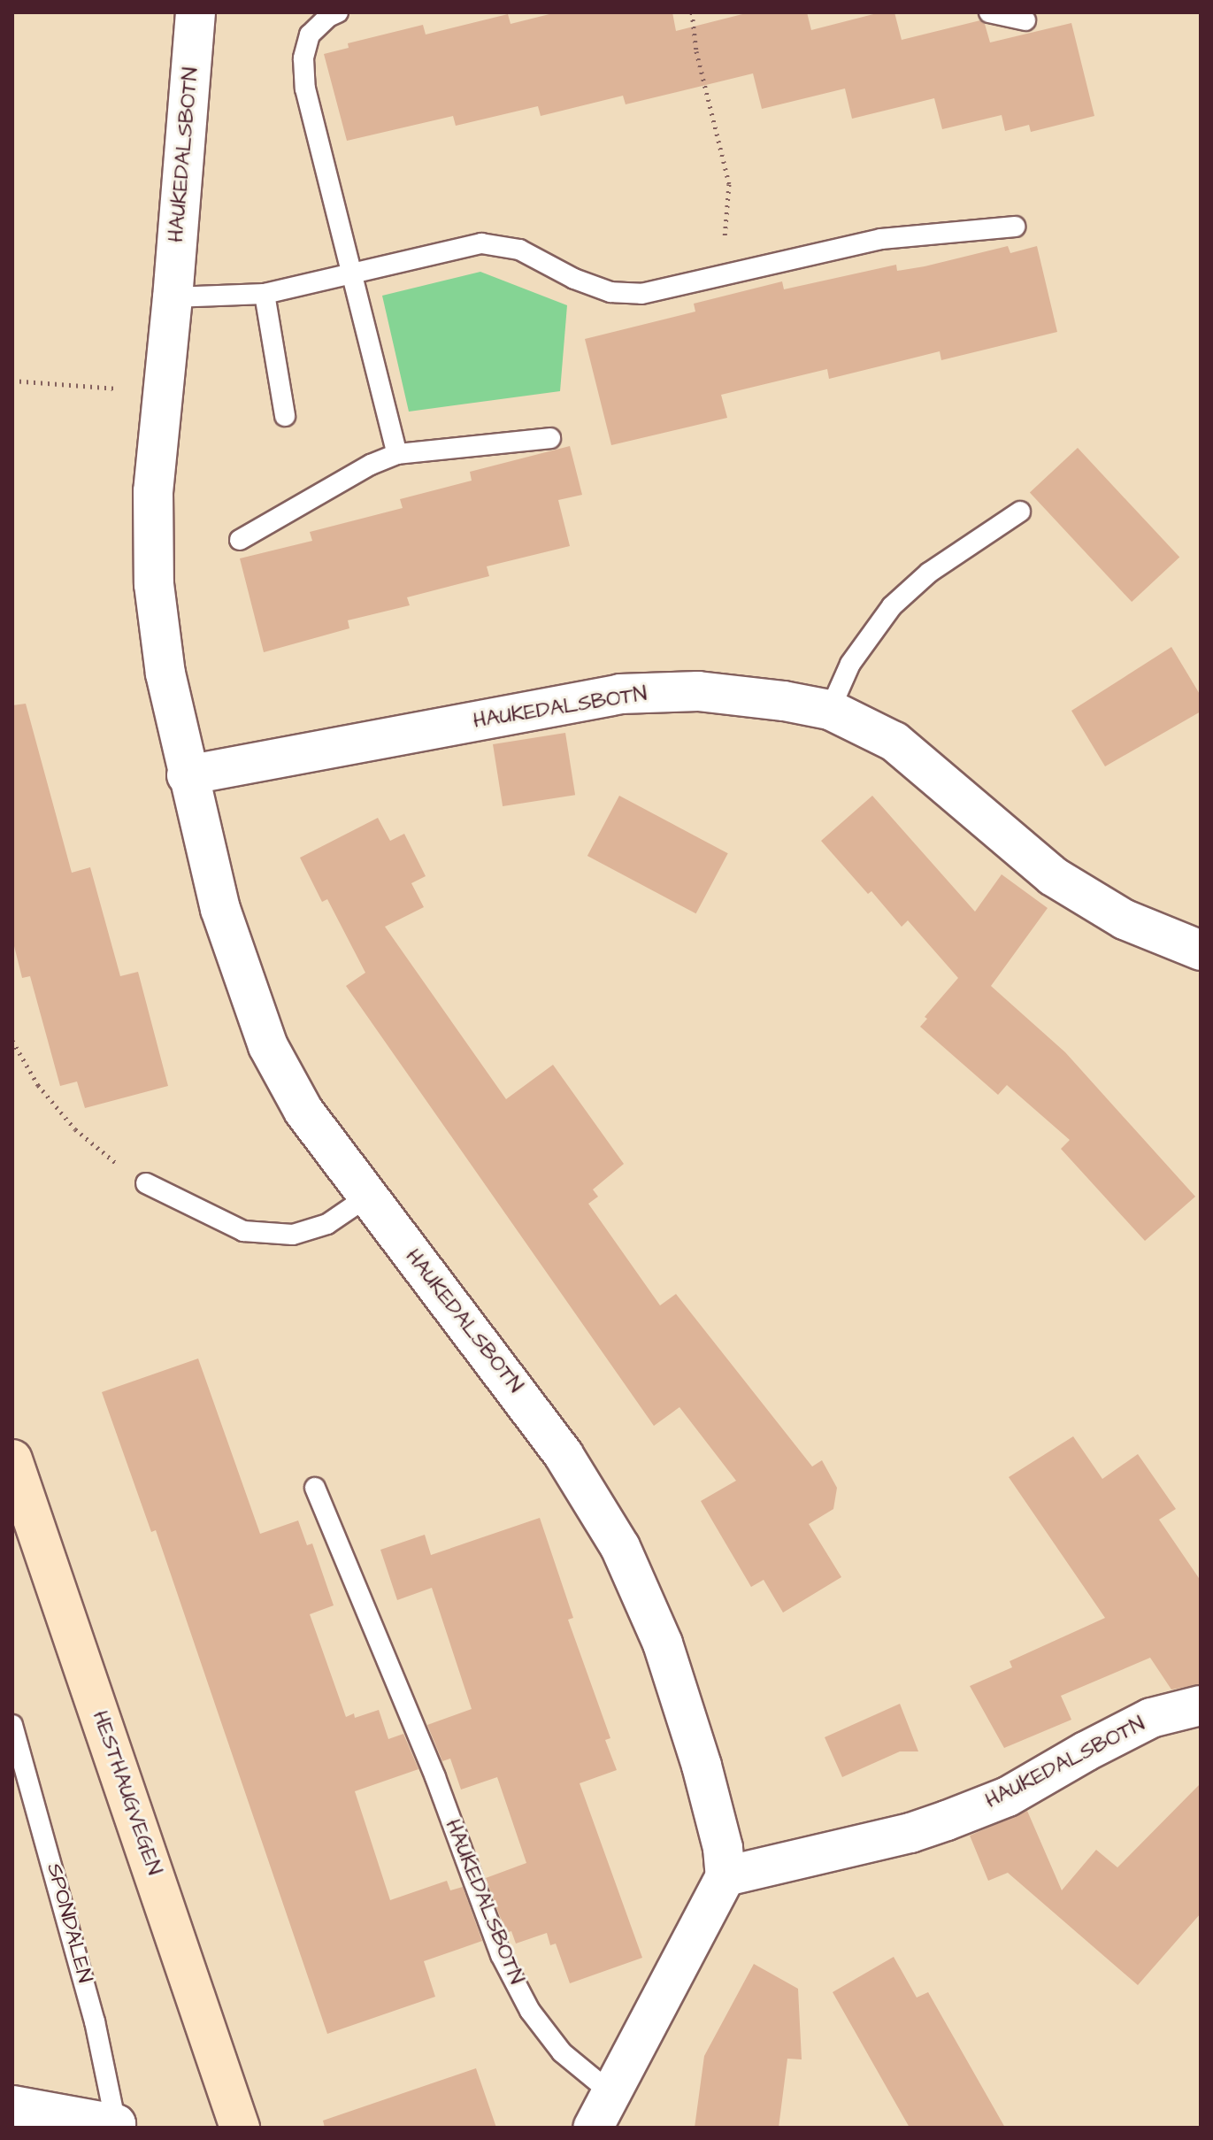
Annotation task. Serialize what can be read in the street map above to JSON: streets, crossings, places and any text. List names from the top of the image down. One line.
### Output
{"streets":{"main road":["HESTHAUGVEGEN"],"street":["HAUKEDALSBOTN","SPONDALEN"]}}
